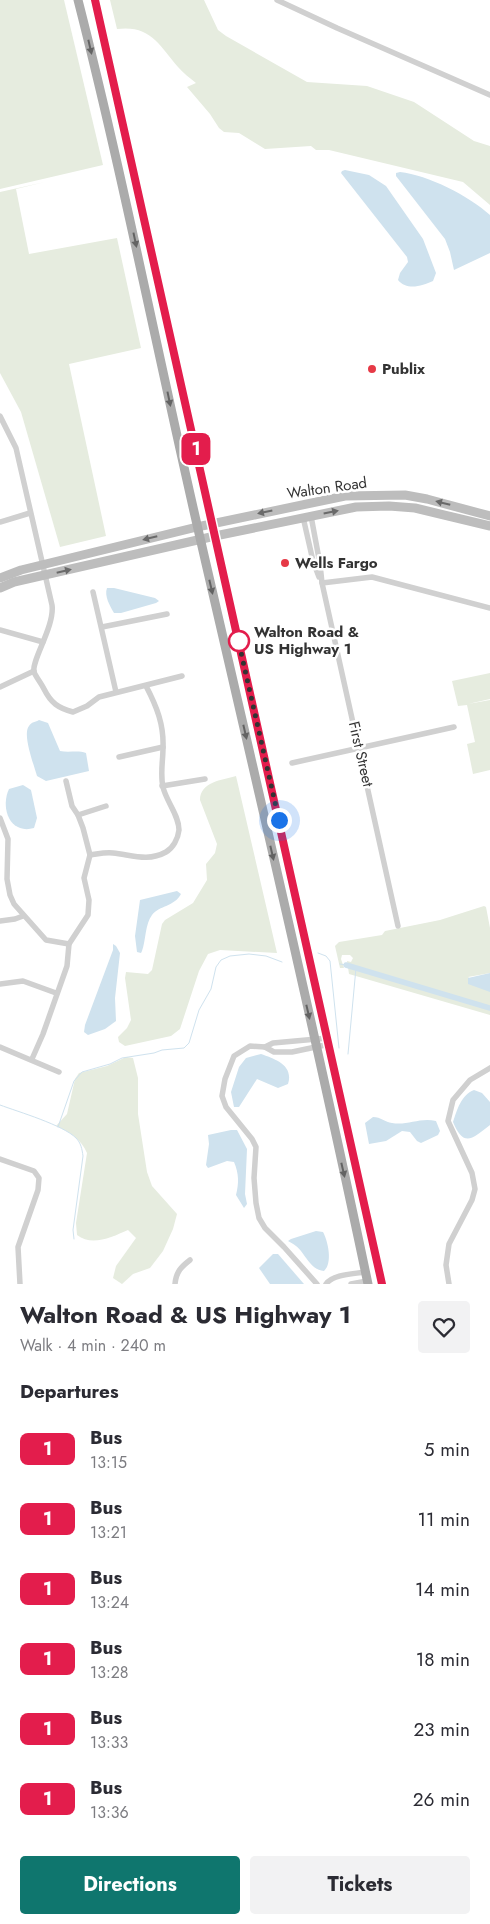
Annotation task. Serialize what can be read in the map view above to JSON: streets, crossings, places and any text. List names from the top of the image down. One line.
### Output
{"streets":{"main road":["Walton Road"],"street":["First Street"]},"crossings":[["Walton Road","First Street"]],"places":["Publix","Wells Fargo","Walton Road & US Highway 1"],"lines":["bus line 1"],"page":{"on_map":"1","heading":[["Walton Road & US Highway 1","Walk · 4 min · 240 m"],"Departures"],"list":[{"mark":"1","name":"Bus","note":"13:15","value":"5 min"},{"mark":"1","name":"Bus","note":"13:21","value":"11 min"},{"mark":"1","name":"Bus","note":"13:24","value":"14 min"},{"mark":"1","name":"Bus","note":"13:28","value":"18 min"},{"mark":"1","name":"Bus","note":"13:33","value":"23 min"},{"mark":"1","name":"Bus","note":"13:36","value":"26 min"}],"buttons":["Directions","Tickets"]}}
